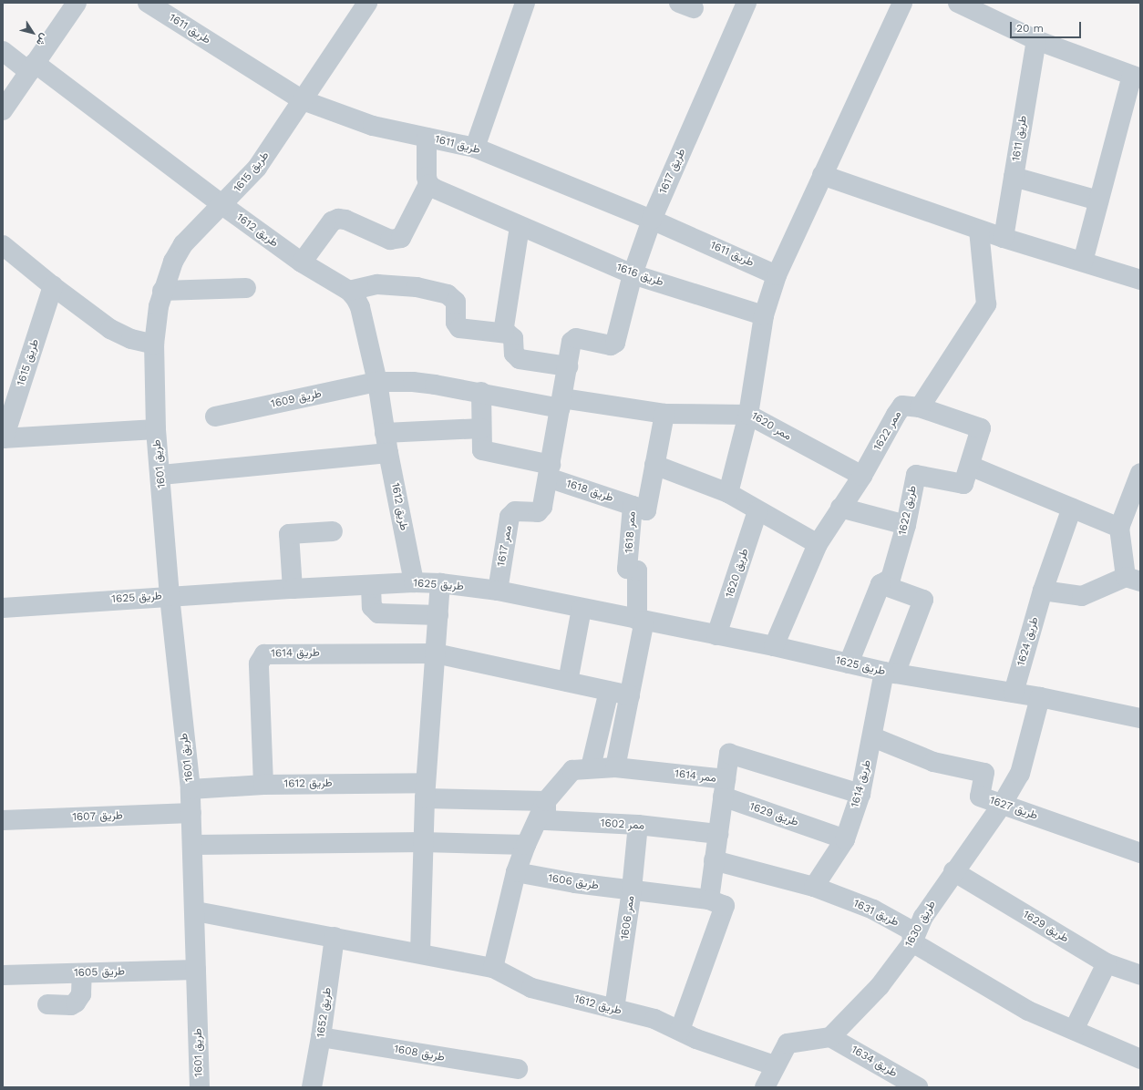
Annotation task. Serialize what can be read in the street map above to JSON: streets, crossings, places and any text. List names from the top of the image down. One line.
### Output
{"streets":{"street":["طريق 1611","طريق 1617","طريق 1615","طريق 1612","طريق 1616","طريق 1609","ممر 1620","ممر 1622","طريق 1601","طريق 1618","طريق 1622","ممر 1618","ممر 1617","طريق 1620","طريق 1625","طريق 1624","طريق 1614","ممر 1614","طريق 1627","طريق 1629","طريق 1607","ممر 1602","طريق 1606","طريق 1631","ممر 1606","طريق 1630","طريق 1605","طريق 1652","طريق 1608","طريق 1634"]},"crossings":[["طريق 1611","طريق 1617"],["طريق 1611","طريق 1615"],["طريق 1617","طريق 1616"],["طريق 1617","ممر 1617"],["طريق 1615","طريق 1612"],["طريق 1615","طريق 1601"],["طريق 1612","طريق 1609"],["طريق 1612","طريق 1601"],["طريق 1612","طريق 1625"],["طريق 1612","طريق 1614"],["طريق 1612","ممر 1614"],["طريق 1612","ممر 1602"],["طريق 1612","ممر 1606"],["طريق 1612","طريق 1652"],["طريق 1616","ممر 1620"],["ممر 1620","ممر 1622"],["ممر 1622","طريق 1622"],["ممر 1622","طريق 1625"],["طريق 1601","طريق 1625"],["طريق 1601","طريق 1607"],["طريق 1601","طريق 1605"],["طريق 1618","ممر 1618"],["طريق 1618","ممر 1617"],["ممر 1618","طريق 1625"],["ممر 1617","طريق 1625"],["طريق 1620","طريق 1625"],["طريق 1625","طريق 1624"],["طريق 1625","طريق 1614"],["طريق 1625","طريق 1630"],["طريق 1614","ممر 1614"],["طريق 1614","طريق 1627"],["طريق 1614","طريق 1629"],["طريق 1614","طريق 1631"],["ممر 1614","طريق 1629"],["ممر 1614","ممر 1602"],["ممر 1614","طريق 1606"],["طريق 1627","طريق 1630"],["طريق 1629","طريق 1630"],["ممر 1602","ممر 1606"],["طريق 1606","ممر 1606"],["طريق 1631","طريق 1630"],["طريق 1630","طريق 1634"],["طريق 1652","طريق 1608"]],"scale_bar":"20 m","north":"bottom right"}
